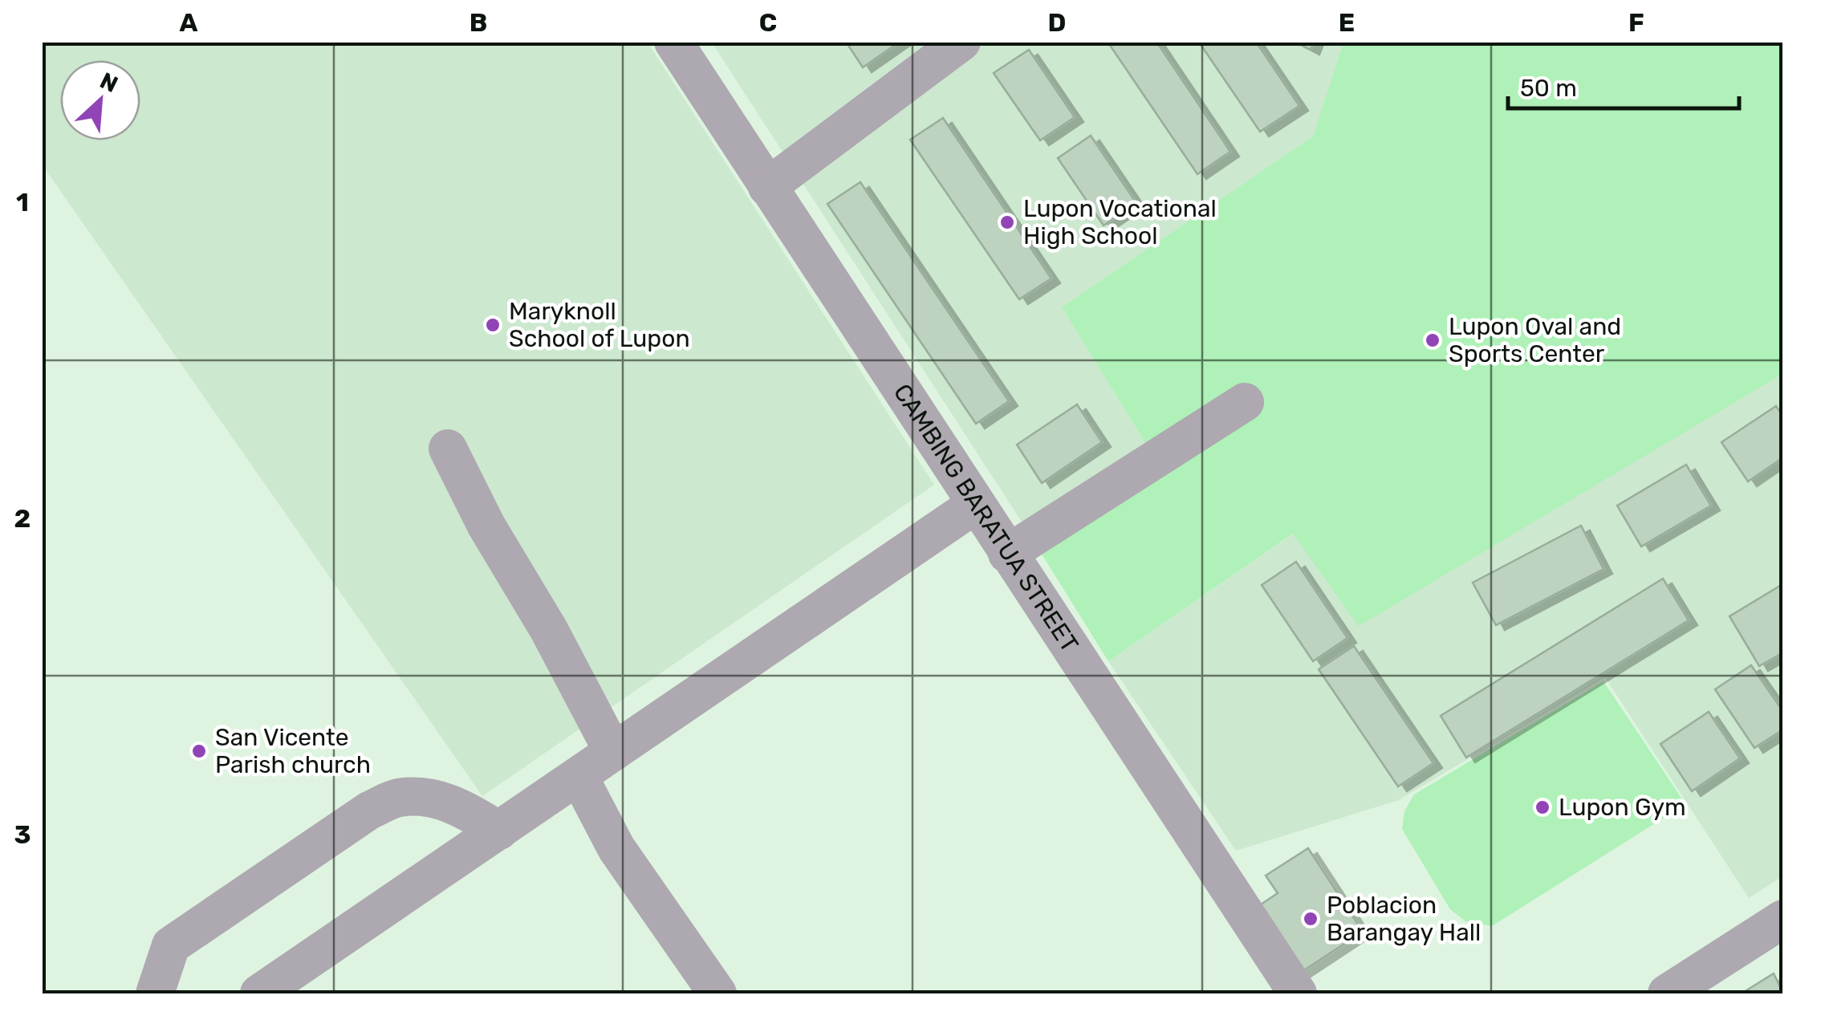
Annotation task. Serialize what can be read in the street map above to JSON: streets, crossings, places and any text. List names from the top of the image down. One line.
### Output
{"streets":{"street":["CAMBING BARATUA STREET"]},"places":["Lupon Vocational High School","Maryknoll School of Lupon","Lupon Oval and Sports Center","San Vicente Parish church","Lupon Gym","Poblacion Barangay Hall"],"scale_bar":"50 m","north":"top right","grid":{"columns":["A","B","C","D","E","F"],"rows":["1","2","3"]}}
